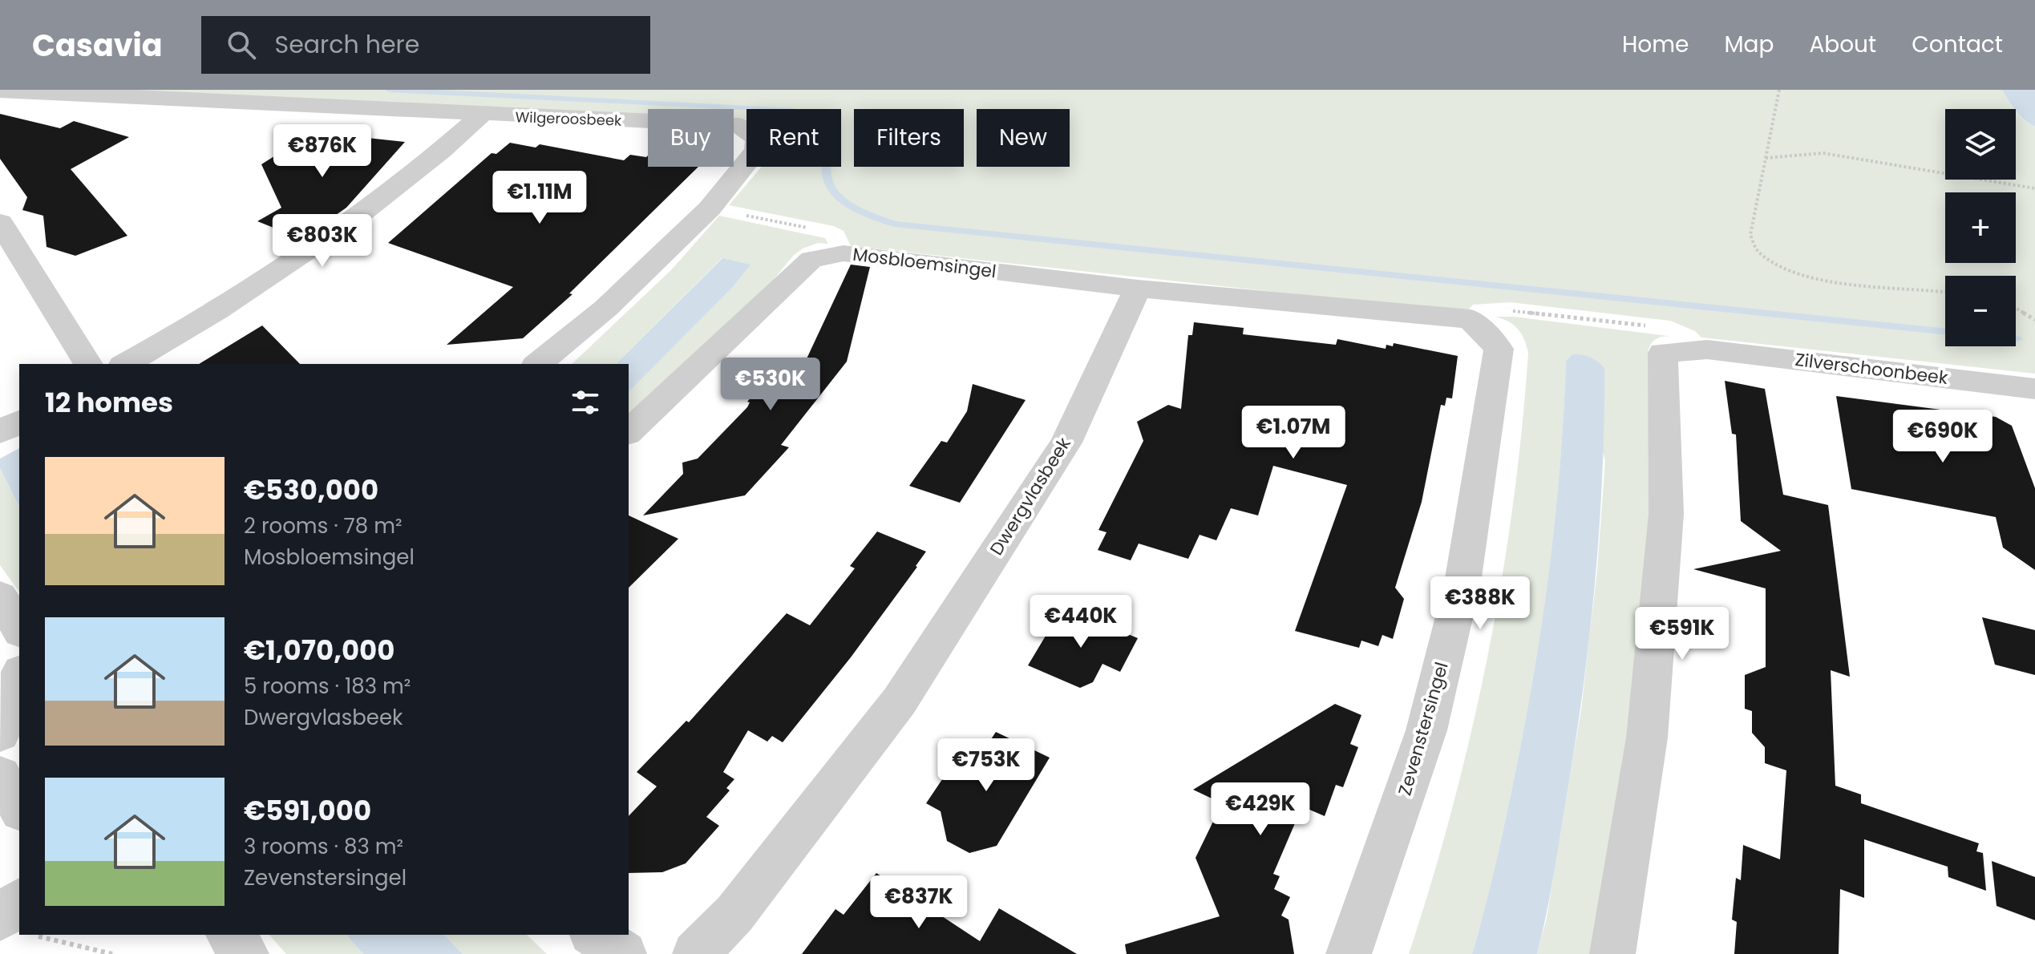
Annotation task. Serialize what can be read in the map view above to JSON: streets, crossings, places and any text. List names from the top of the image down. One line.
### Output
{"streets":{"street":["Wilgeroosbeek","Mosbloemsingel","Zilverschoonbeek","Dwergvlasbeek","Zevenstersingel"]},"crossings":[["Mosbloemsingel","Dwergvlasbeek"]],"page":{"header":"Casavia","search":"Search here","nav":["Home","Map","About","Contact"],"map_buttons":["+","−"],"chip":["Buy","Rent","Filters","New"],"price":["€876K","€1.11M","€803K","€530K","€1.07M","€690K","€388K","€440K","€591K","€753K","€429K","€837K"],"heading":"12 homes","list":[{"name":"€530,000","note":"2 rooms · 78 m² · Mosbloemsingel"},{"name":"€1,070,000","note":"5 rooms · 183 m² · Dwergvlasbeek"},{"name":"€591,000","note":"3 rooms · 83 m² · Zevenstersingel"}]}}
